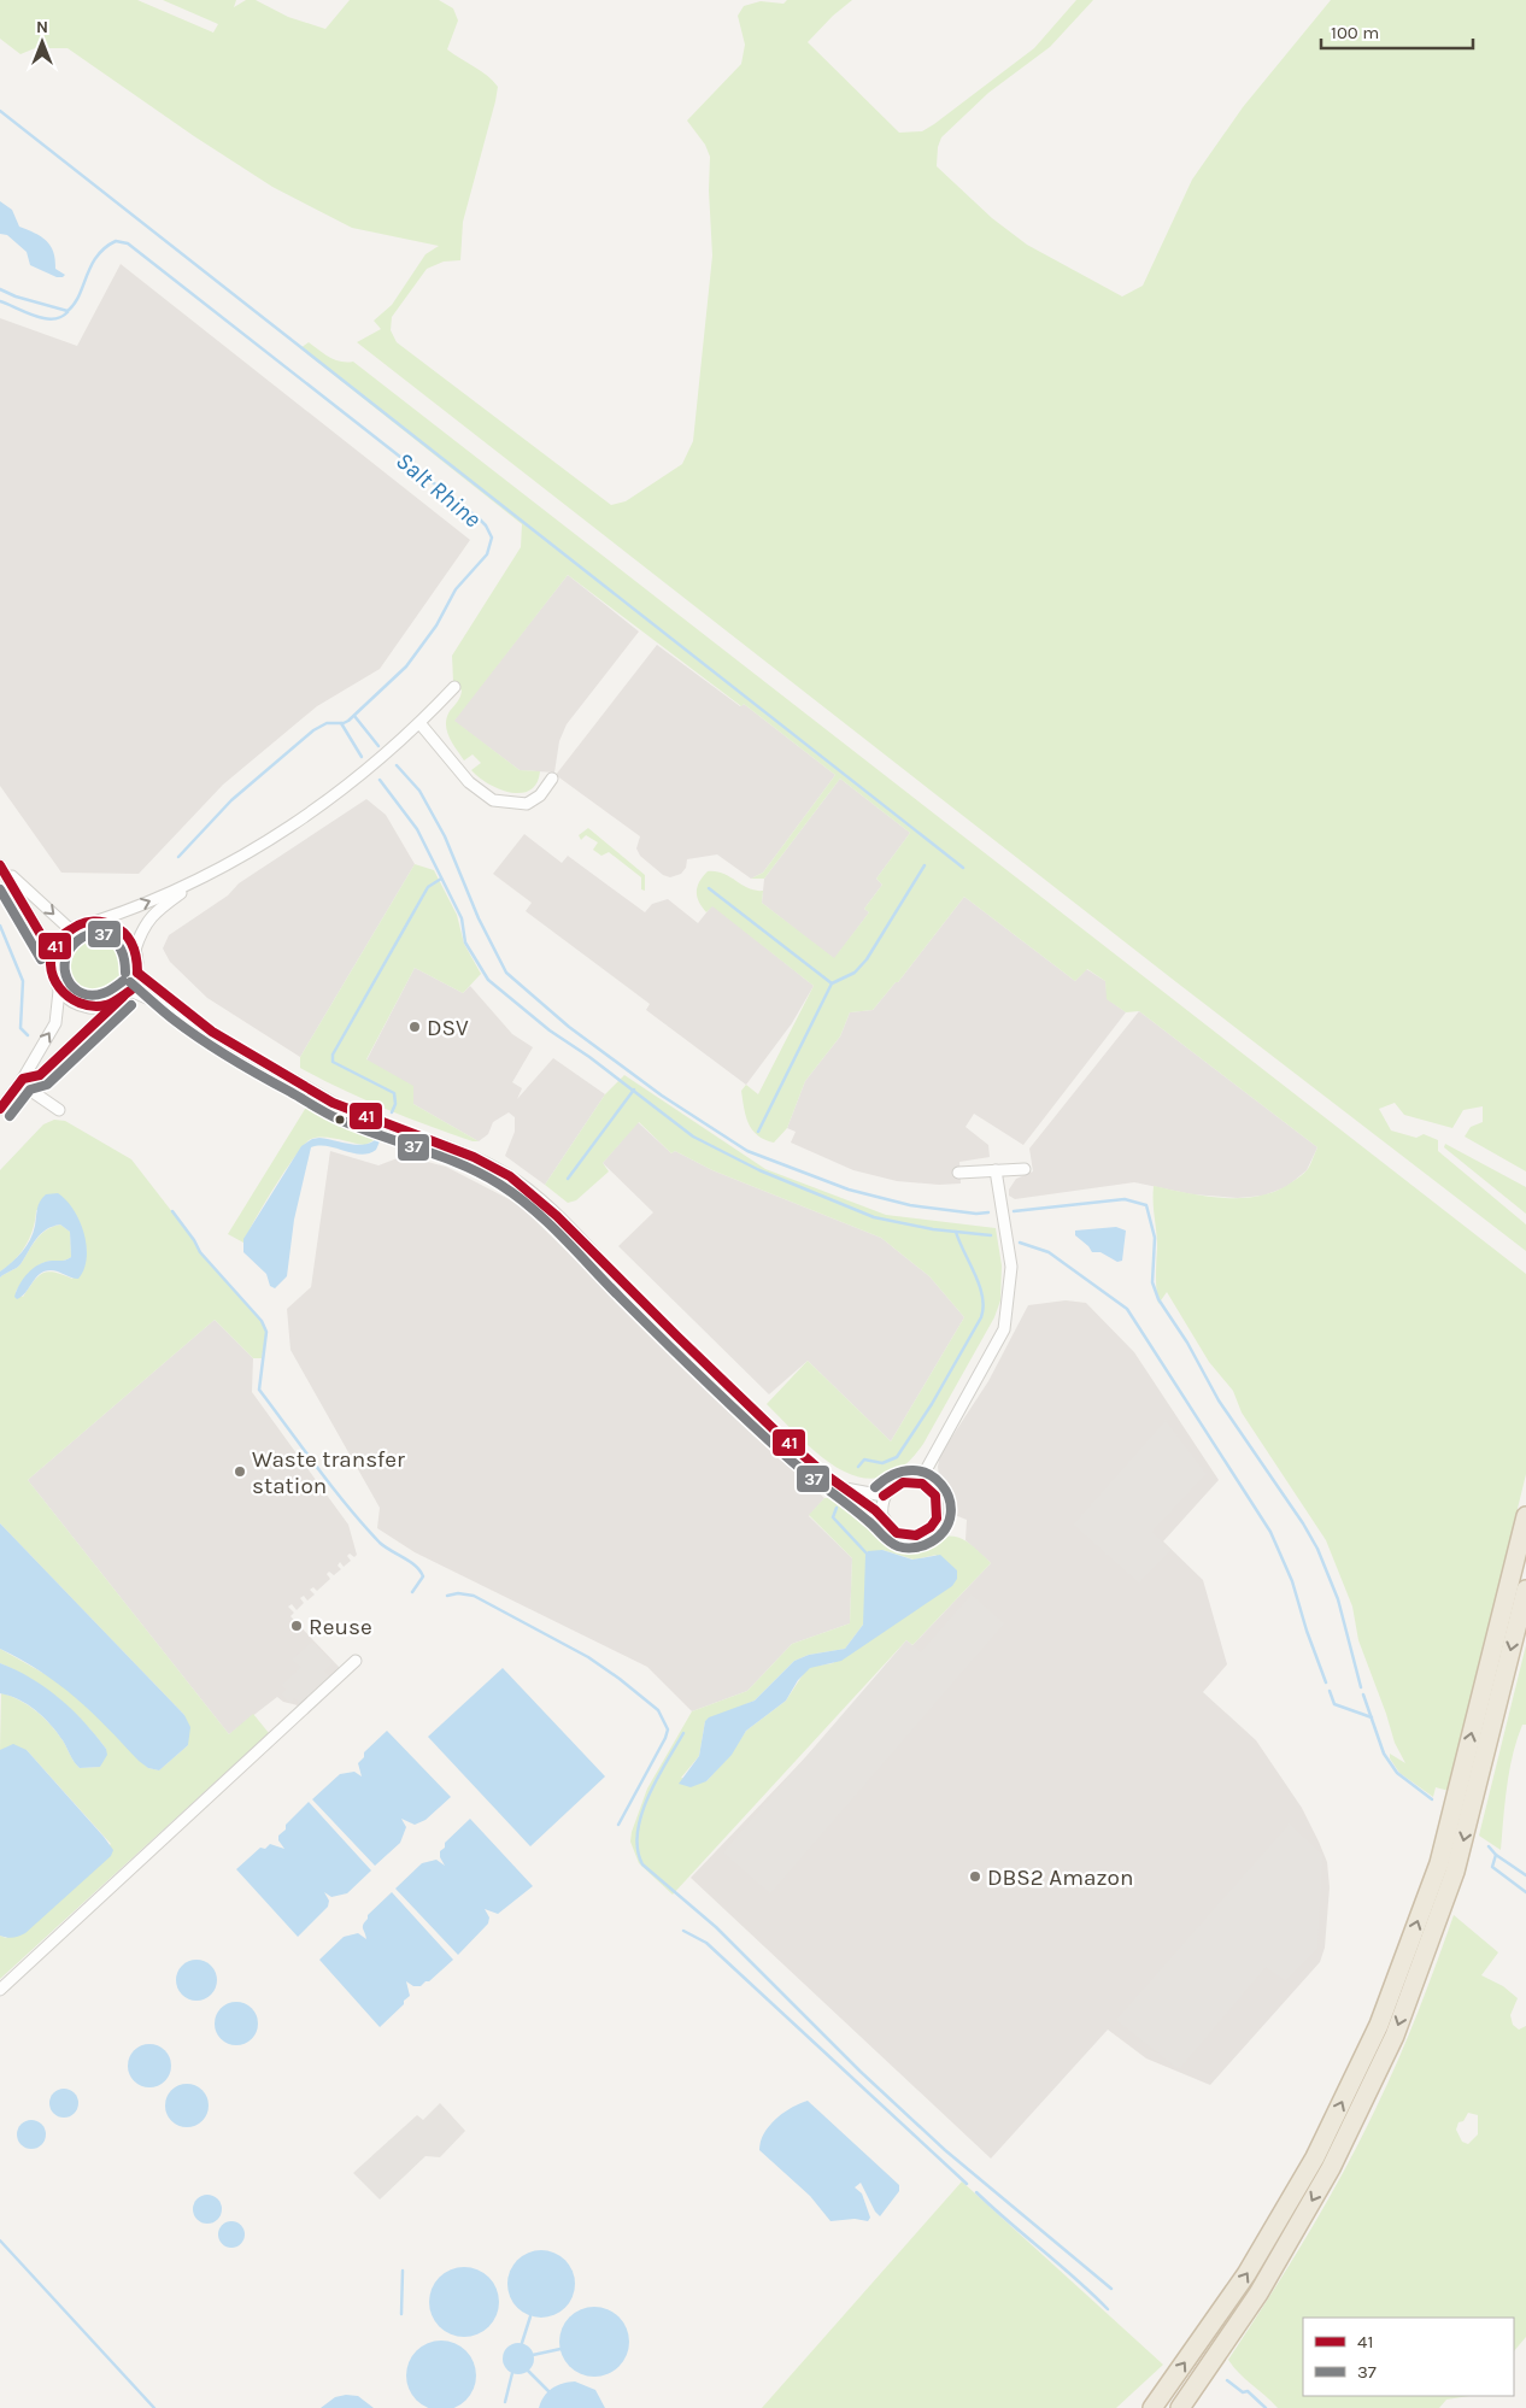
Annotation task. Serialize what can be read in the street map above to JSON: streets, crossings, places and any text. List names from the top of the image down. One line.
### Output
{"water":["Salt Rhine"],"places":["DSV","Waste transfer station","Reuse","DBS2 Amazon"],"lines":["transit line 41","transit line 37"],"legend":["41","37"],"scale_bar":"100 m","north":"top"}
